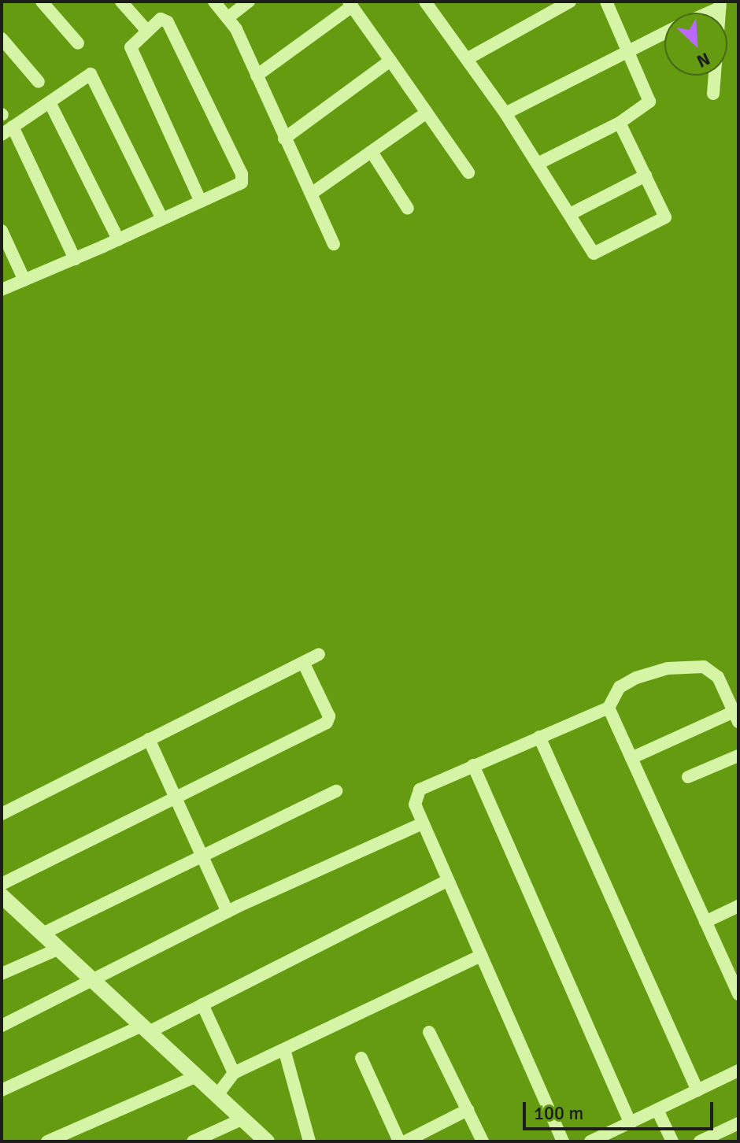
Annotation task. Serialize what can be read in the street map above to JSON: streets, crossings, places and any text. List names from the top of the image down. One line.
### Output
{"scale_bar":"100 m","north":"bottom right"}
